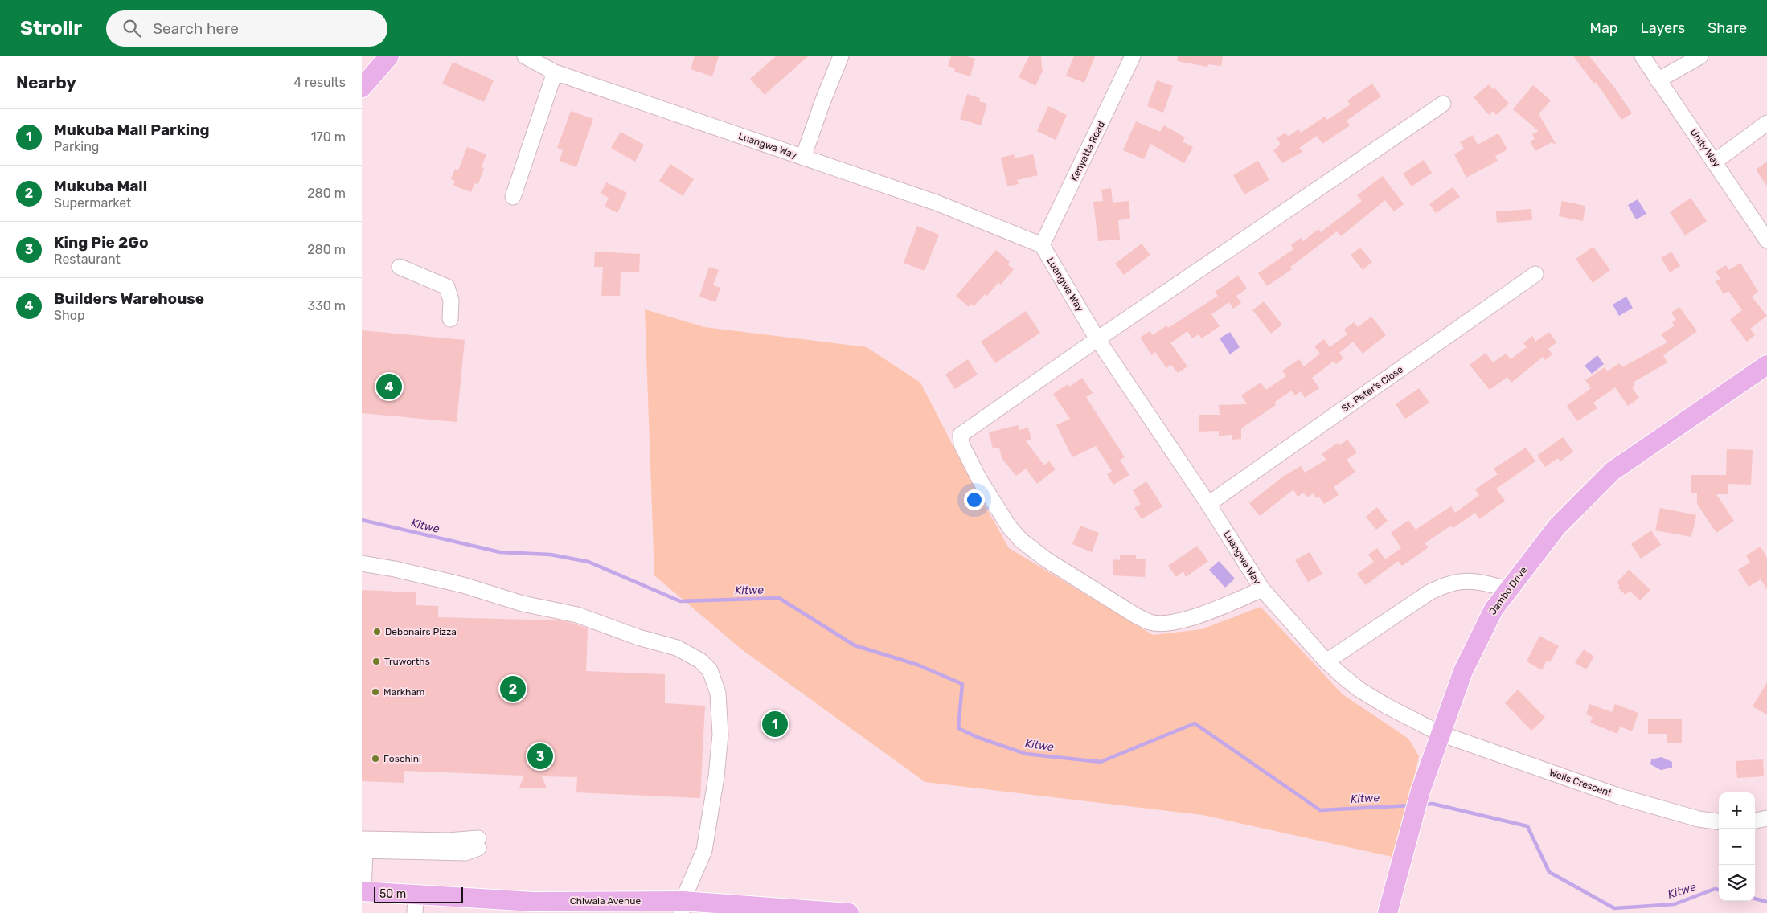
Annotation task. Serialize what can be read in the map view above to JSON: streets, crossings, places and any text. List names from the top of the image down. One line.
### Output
{"streets":{"main road":["Jambo Drive","Chiwala Avenue"],"street":["Luangwa Way","Unity Way","Kenyatta Road","St. Peter's Close","Wells Crescent"]},"crossings":[["Luangwa Way","Kenyatta Road"],["Luangwa Way","St. Peter's Close"],["Luangwa Way","Jambo Drive"],["Luangwa Way","Wells Crescent"],["Jambo Drive","Wells Crescent"]],"water":["Kitwe"],"places":["Debonairs Pizza","Truworths","Markham","Foschini"],"scale_bar":"50 m","page":{"header":"Strollr","search":"Search here","nav":["Map","Layers","Share"],"heading":["Nearby","4 results"],"list":[{"mark":"1","name":"Mukuba Mall Parking","note":"Parking","value":"170 m"},{"mark":"2","name":"Mukuba Mall","note":"Supermarket","value":"280 m"},{"mark":"3","name":"King Pie 2Go","note":"Restaurant","value":"280 m"},{"mark":"4","name":"Builders Warehouse","note":"Shop","value":"330 m"}],"pins":["4","2","1","3"],"map_buttons":["+","−"],"scale":"50 m"}}
